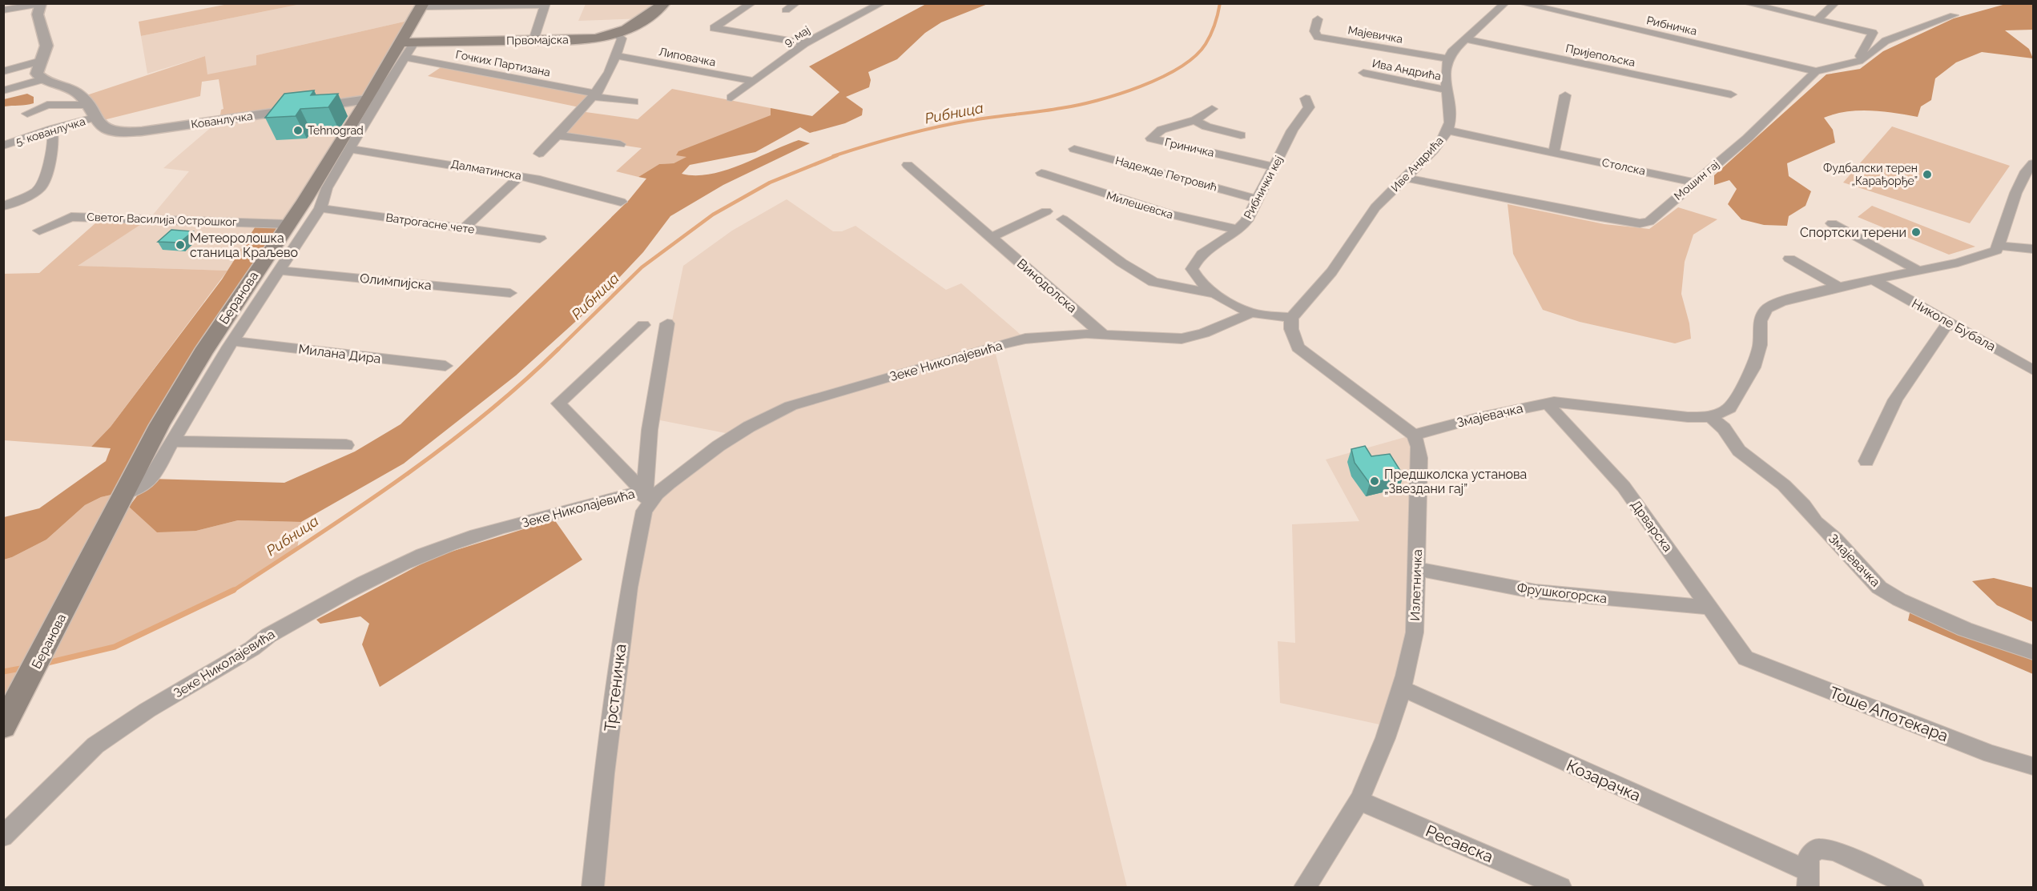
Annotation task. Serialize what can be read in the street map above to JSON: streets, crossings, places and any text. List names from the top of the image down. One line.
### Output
{"streets":{"main road":["Првомајска","Беранова"],"street":["Рибничка","Мајевичка","9. мај","Пријепољска","Липовачка","Гочких Партизана","Ива Андрића","Кованлучка","5. кованлучка","Гриничка","Иве Андрића","Столска","Далматинска","Надежде Петровић","Мошин гај","Рибнички кеј","Милешевска","Светог Василија Острошког","Ватрогасне чете","Олимпијска","Винодолска","Николе Бубала","Милана Дира","Зеке Николајевића","Змајевачка","Дрварска","Излетничка","Фрушкогорска","Трстеничка","Тоше Апотекара","Козарачка","Ресавска"]},"crossings":[["Рибничка","Мошин гај"],["Мајевичка","Иве Андрића"],["9. мај","Липовачка"],["Првомајска","Беранова"],["Гочких Партизана","Беранова"],["Ива Андрића","Иве Андрића"],["Кованлучка","5. кованлучка"],["Кованлучка","Беранова"],["Гриничка","Рибнички кеј"],["Иве Андрића","Столска"],["Иве Андрића","Мошин гај"],["Иве Андрића","Зеке Николајевића"],["Столска","Мошин гај"],["Далматинска","Беранова"],["Надежде Петровић","Рибнички кеј"],["Рибнички кеј","Милешевска"],["Рибнички кеј","Зеке Николајевића"],["Светог Василија Острошког","Беранова"],["Ватрогасне чете","Беранова"],["Олимпијска","Беранова"],["Винодолска","Зеке Николајевића"],["Беранова","Милана Дира"],["Николе Бубала","Змајевачка"],["Зеке Николајевића","Трстеничка"],["Змајевачка","Дрварска"],["Змајевачка","Излетничка"],["Дрварска","Фрушкогорска"],["Дрварска","Тоше Апотекара"],["Излетничка","Фрушкогорска"],["Излетничка","Козарачка"],["Излетничка","Ресавска"]],"water":["Рибница"],"places":["Tehnograd","Фудбалски терен „Карађорђе”","Спортски терени","Метеоролошка станица Краљево","Предшколска установа „Звездани гај”"]}
